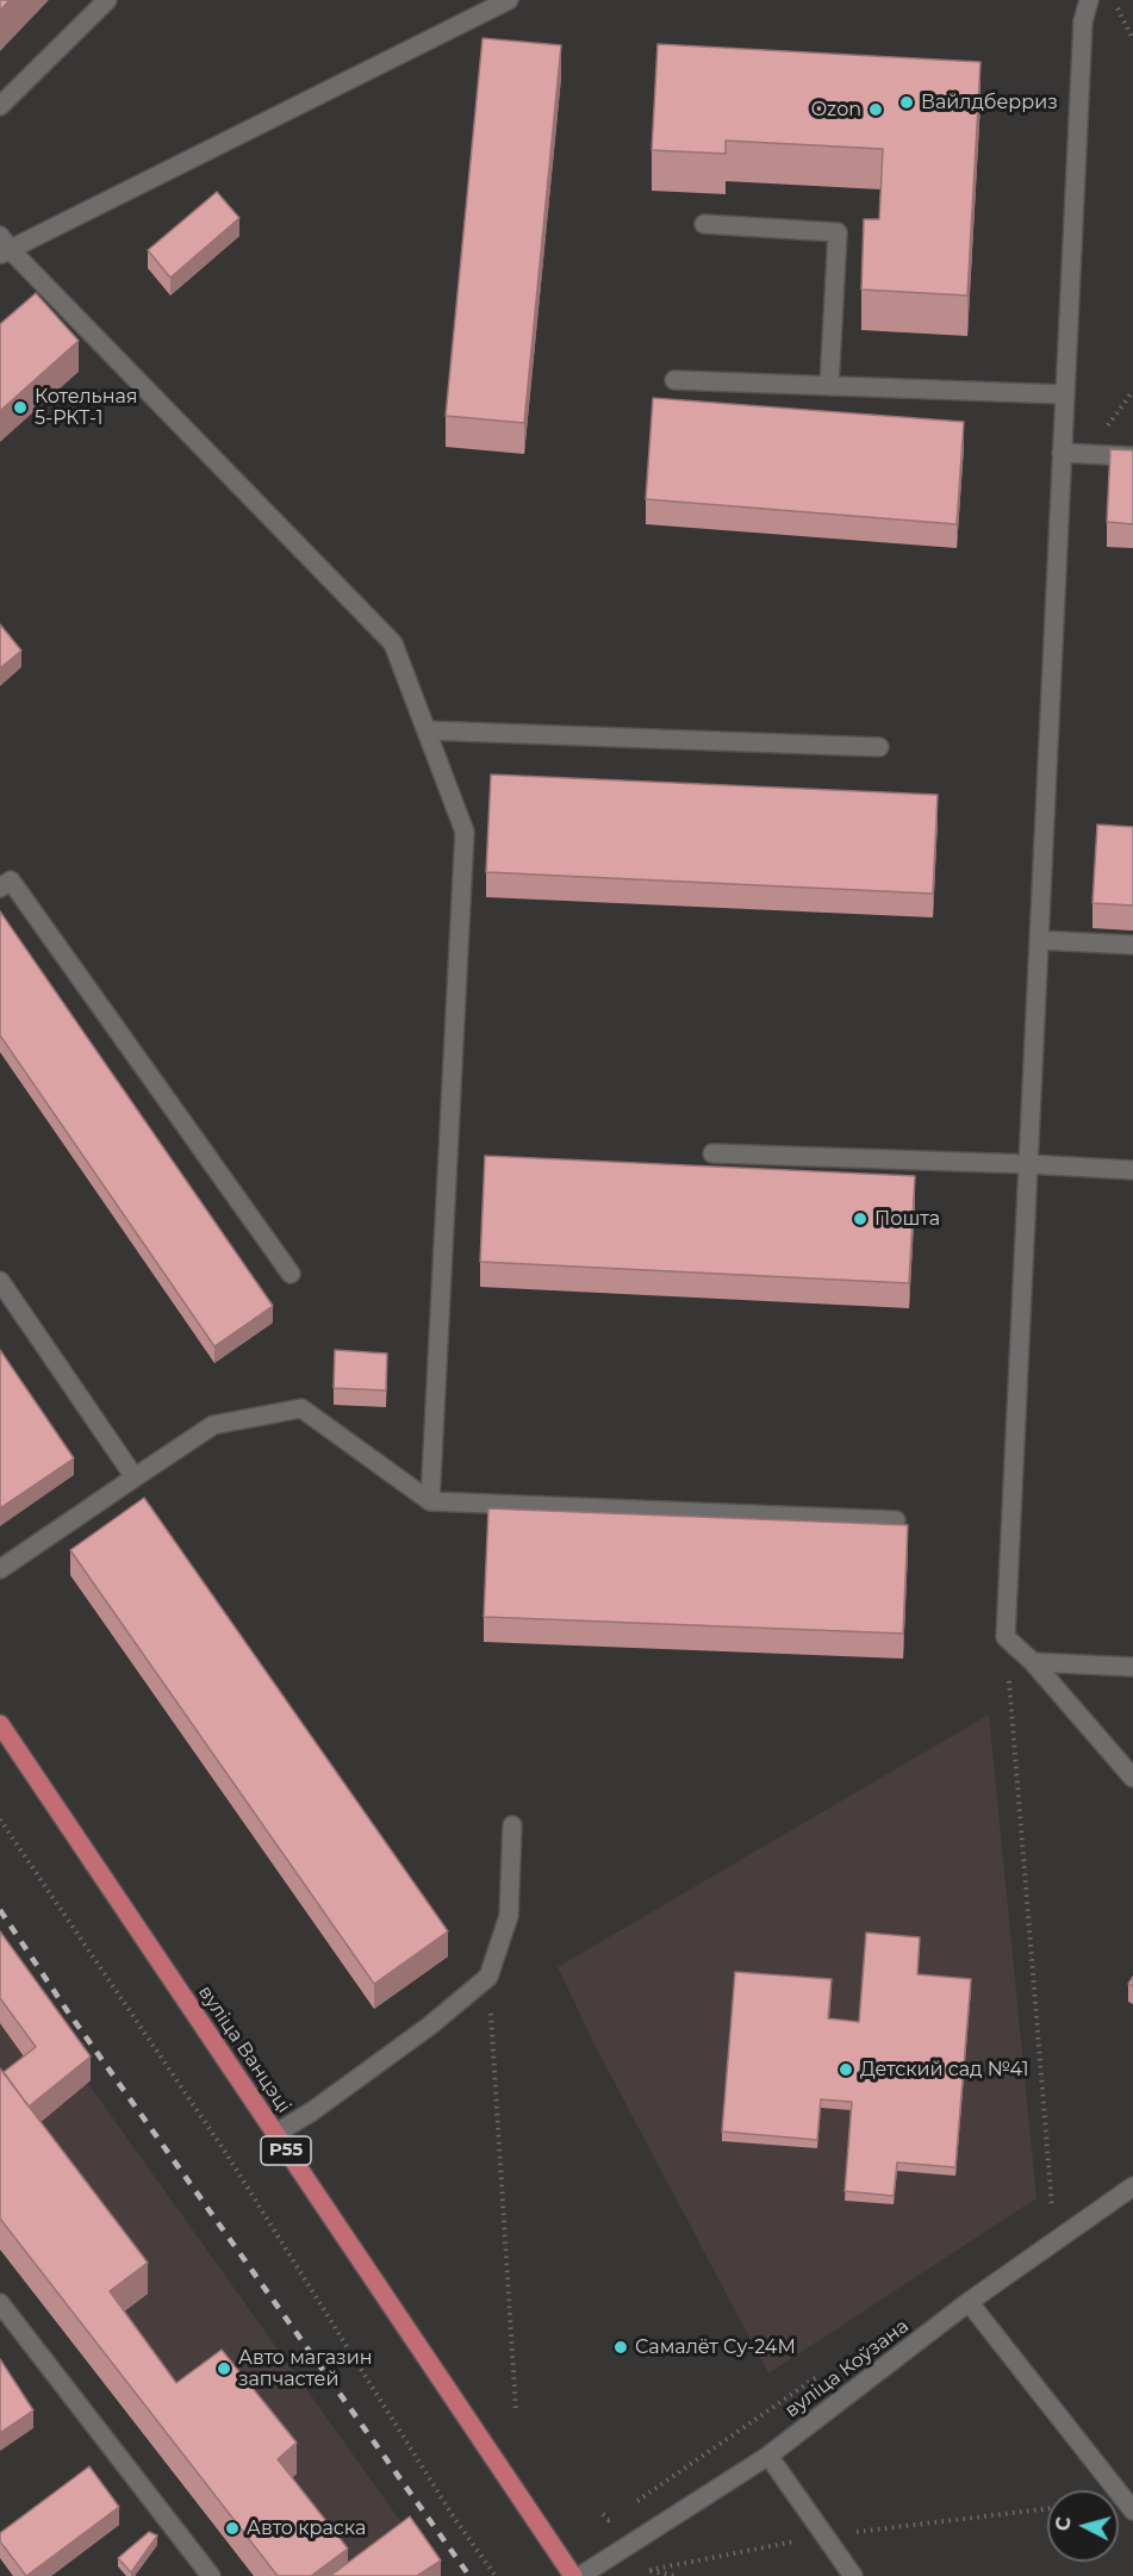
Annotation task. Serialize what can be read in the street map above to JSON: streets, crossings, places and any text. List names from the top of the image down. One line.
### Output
{"streets":{"main road":["вуліца Ванцэці","Р55"],"street":["вуліца Коўзана"]},"places":["Вайлдберриз","Ozon","Котельная 5-РКТ-1","Пошта","Детский сад №41","Самалёт Су-24М","Авто магазин запчастей","Авто краска"],"north":"left"}
